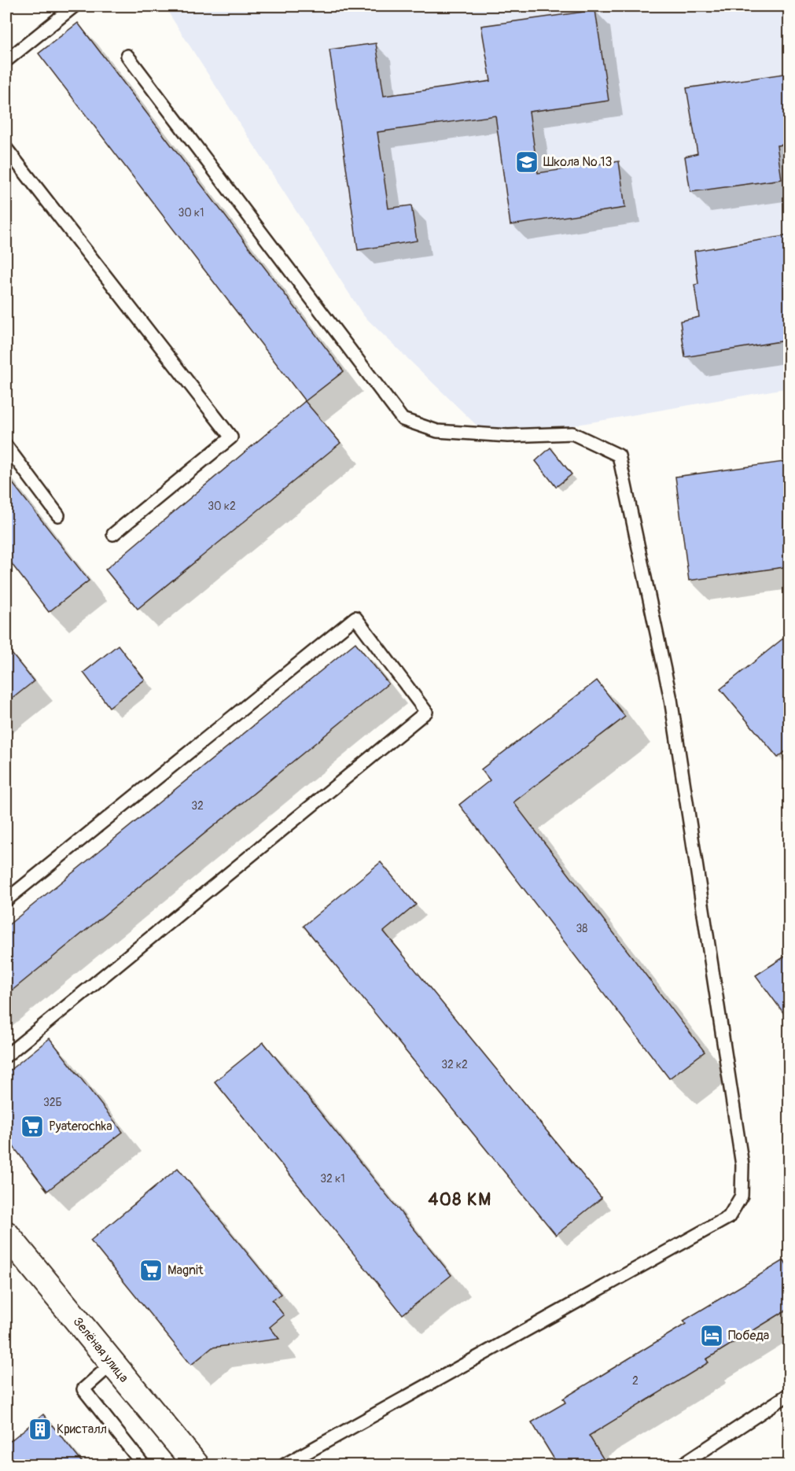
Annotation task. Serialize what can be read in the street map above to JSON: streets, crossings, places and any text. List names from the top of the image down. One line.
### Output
{"streets":{"street":["Зелёная улица"]},"districts":["408 КМ"],"places":{"school or university":["Школа № 13"],"supermarket":["Pyaterochka","Magnit"],"hotel":["Победа"],"building":["Кристалл"]},"house_numbers":["30 к1","30 к2","32","38","32 к2","32Б","32 к1","2"]}
